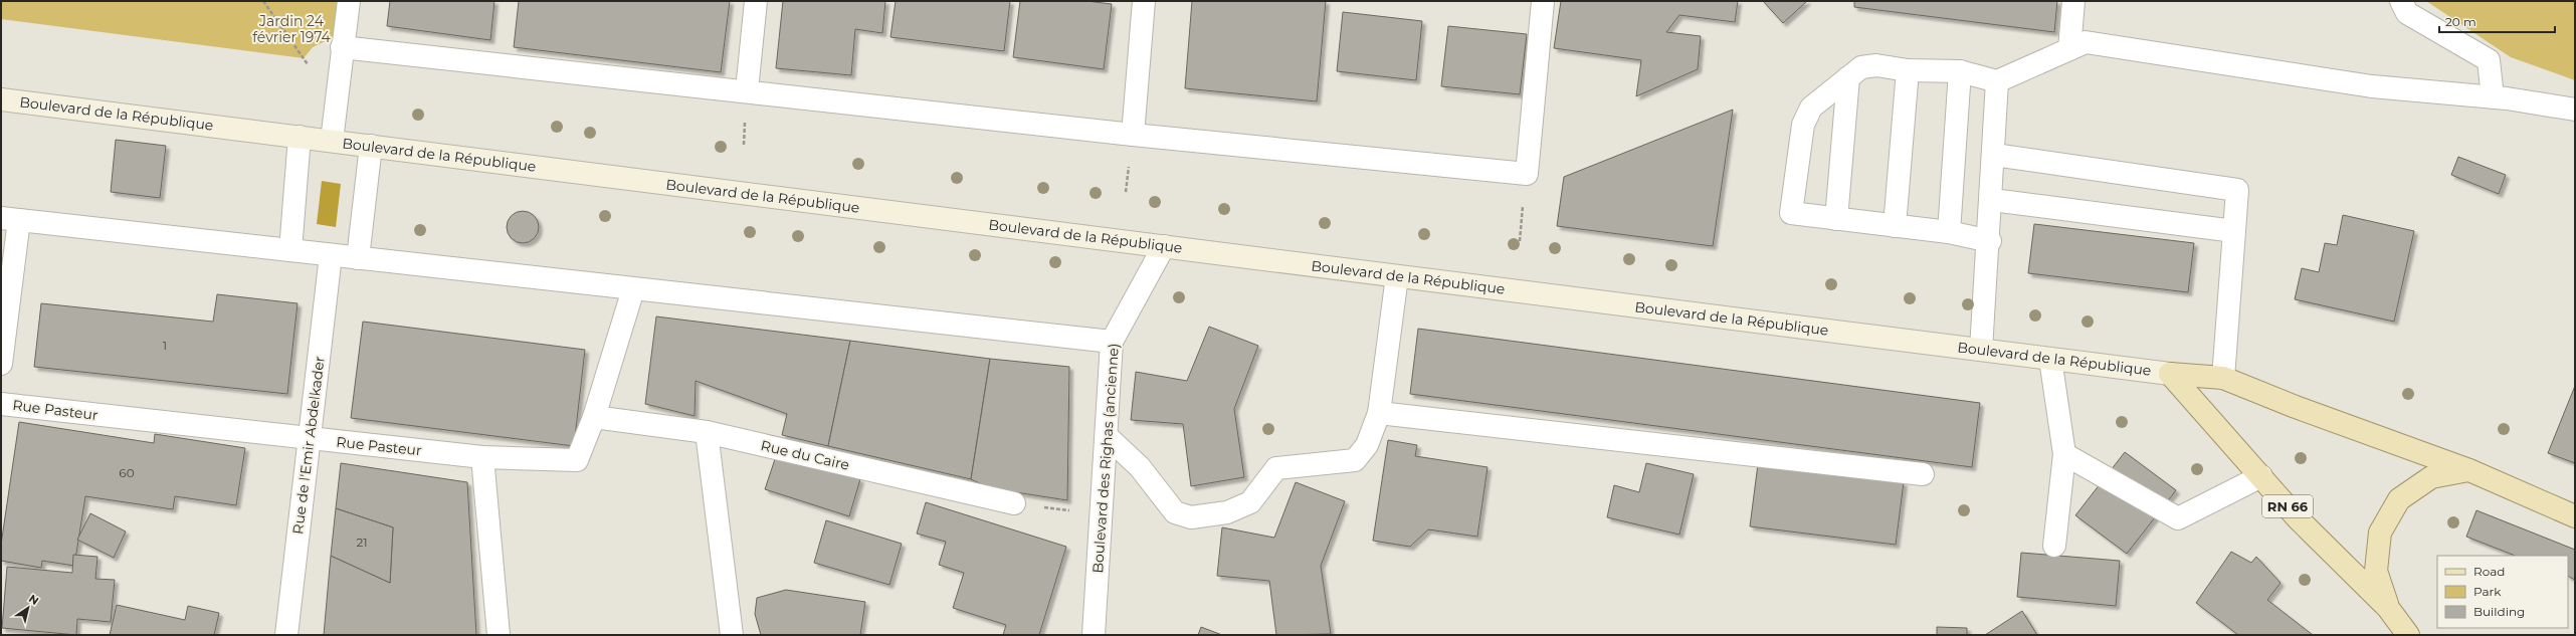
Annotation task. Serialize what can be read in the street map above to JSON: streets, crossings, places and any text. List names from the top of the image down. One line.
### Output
{"streets":{"main road":["Boulevard de la République","RN 66"],"street":["Rue Pasteur","Rue de l'Emir Abdelkader","Rue du Caire","Boulevard des Righas (ancienne)"]},"crossings":[["Boulevard de la République","Boulevard des Righas (ancienne)"],["Boulevard de la République","RN 66"],["Rue Pasteur","Rue de l'Emir Abdelkader"],["Rue Pasteur","Rue du Caire"]],"parks":["Jardin 24 février 1974"],"house_numbers":["1","60","21"],"legend":["Road","Park","Building"],"scale_bar":"20 m","north":"top right"}
